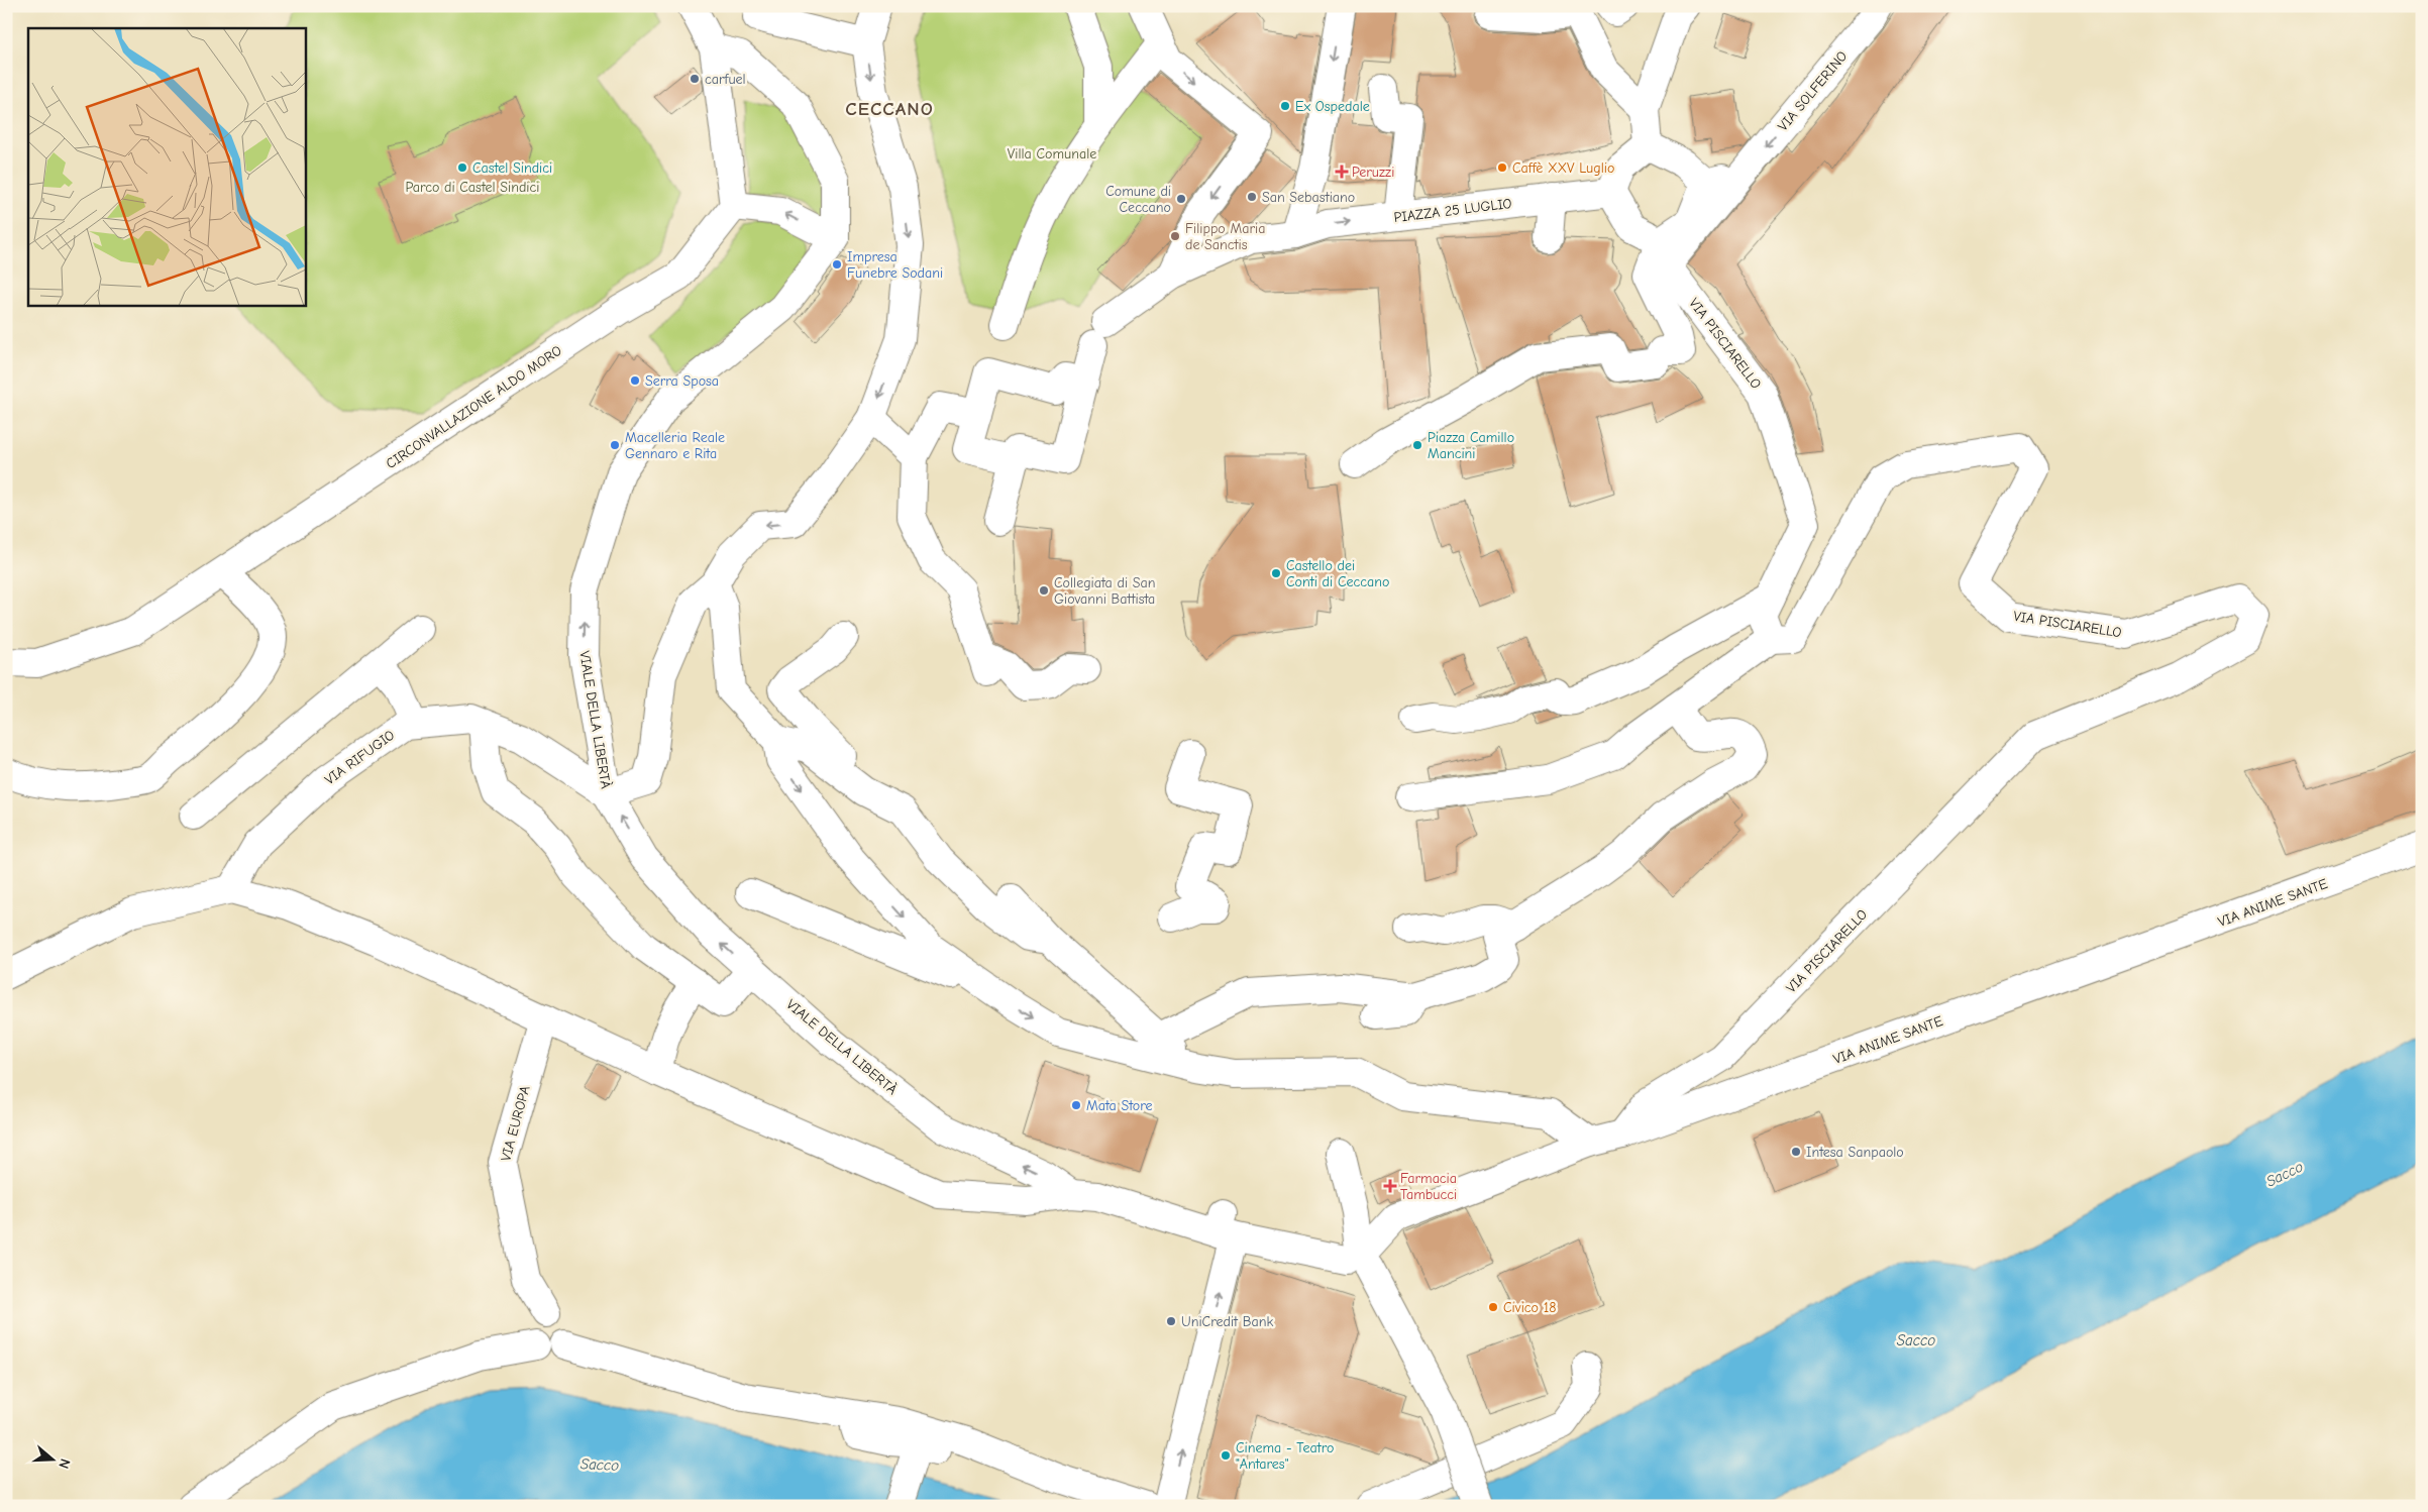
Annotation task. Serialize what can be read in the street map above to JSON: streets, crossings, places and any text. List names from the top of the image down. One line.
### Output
{"streets":{"street":["VIA SOLFERINO","PIAZZA 25 LUGLIO","VIA PISCIARELLO","CIRCONVALLAZIONE ALDO MORO","VIALE DELLA LIBERTÀ","VIA RIFUGIO","VIA ANIME SANTE","VIA EUROPA"]},"crossings":[["VIA SOLFERINO","VIA PISCIARELLO"],["VIA PISCIARELLO","VIA ANIME SANTE"],["VIALE DELLA LIBERTÀ","VIA RIFUGIO"]],"districts":["CECCANO"],"water":["Sacco"],"parks":["Villa Comunale","Parco di Castel Sindici"],"places":{"other":["carfuel","Ex Ospedale","Castel Sindici","Caffè XXV Luglio","San Sebastiano","Comune di Ceccano","Filippo Maria de Sanctis","Impresa Funebre Sodani","Serra Sposa","Macelleria Reale Gennaro e Rita","Piazza Camillo Mancini","Castello dei Conti di Ceccano","Collegiata di San Giovanni Battista","Mata Store","Intesa Sanpaolo","Civico 18","UniCredit Bank","Cinema - Teatro \"Antares\""],"health":["Peruzzi","Farmacia Tambucci"]},"north":"right"}
